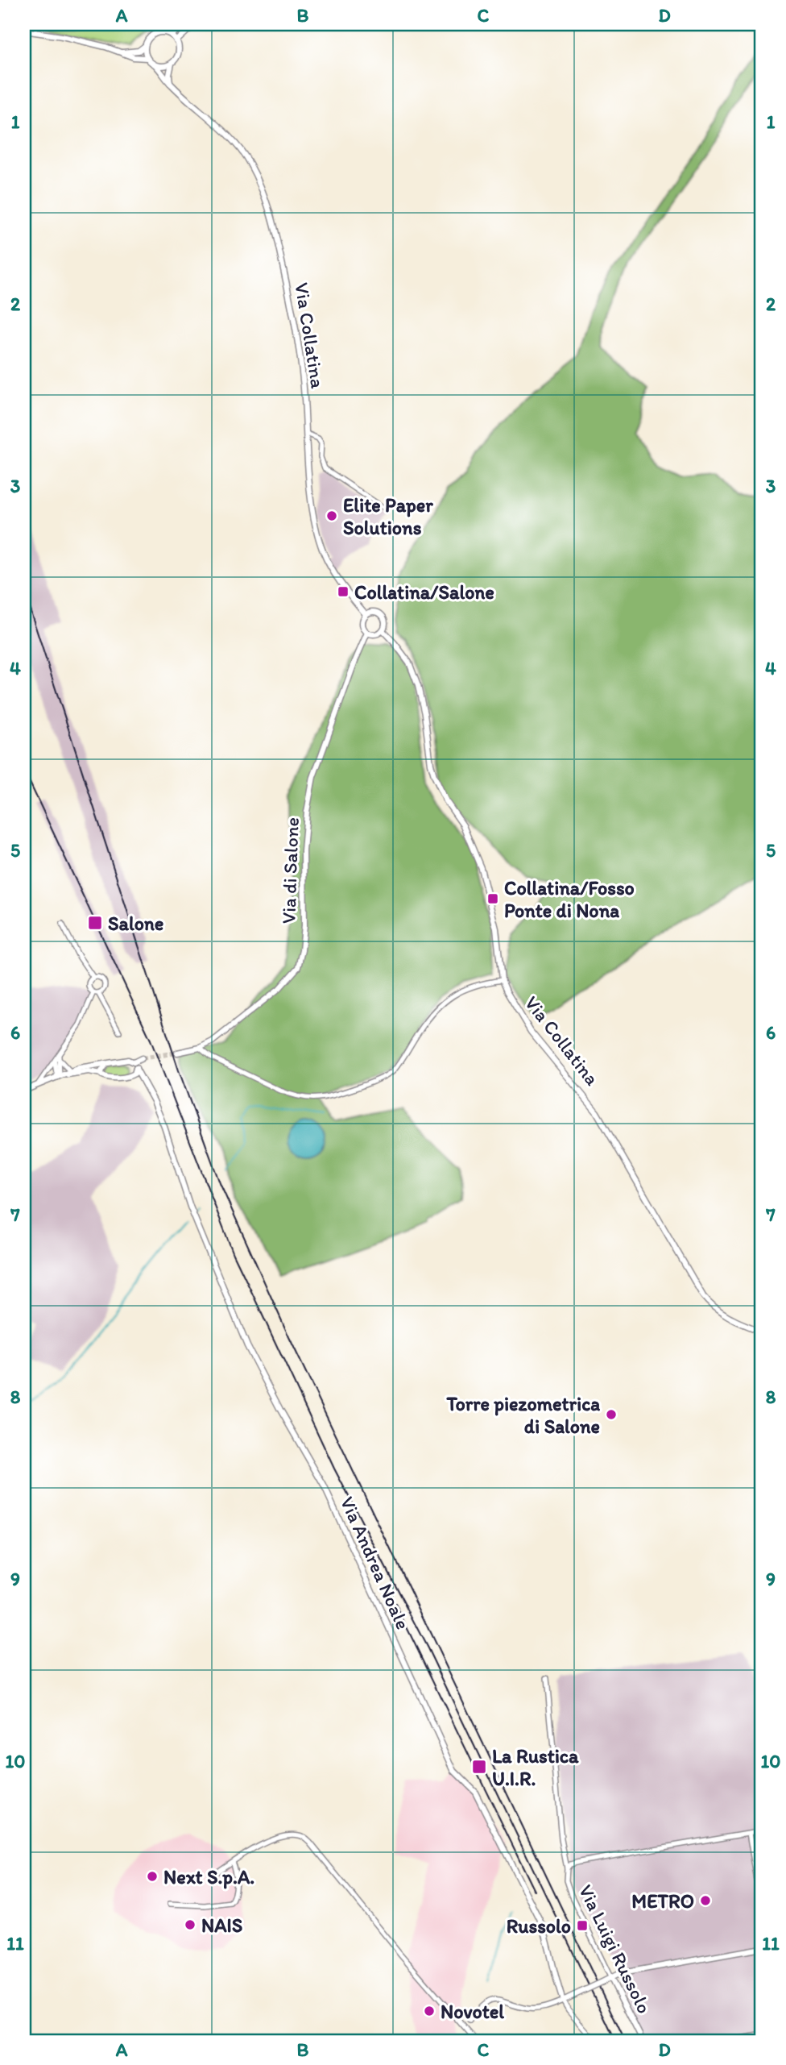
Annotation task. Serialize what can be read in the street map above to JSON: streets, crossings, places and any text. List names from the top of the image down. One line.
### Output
{"streets":{"street":["Via Collatina","Via di Salone","Via Andrea Noale","Via Luigi Russolo"]},"crossings":[["Via Collatina","Via di Salone"]],"places":{"other":["Elite Paper Solutions","Torre piezometrica di Salone","Next S.p.A.","METRO","NAIS","Novotel"],"transit":["Collatina/Salone","Collatina/Fosso Ponte di Nona","Salone","La Rustica U.I.R.","Russolo"]},"grid":{"columns":["A","B","C","D"],"rows":["1","2","3","4","5","6","7","8","9","10","11"]}}
